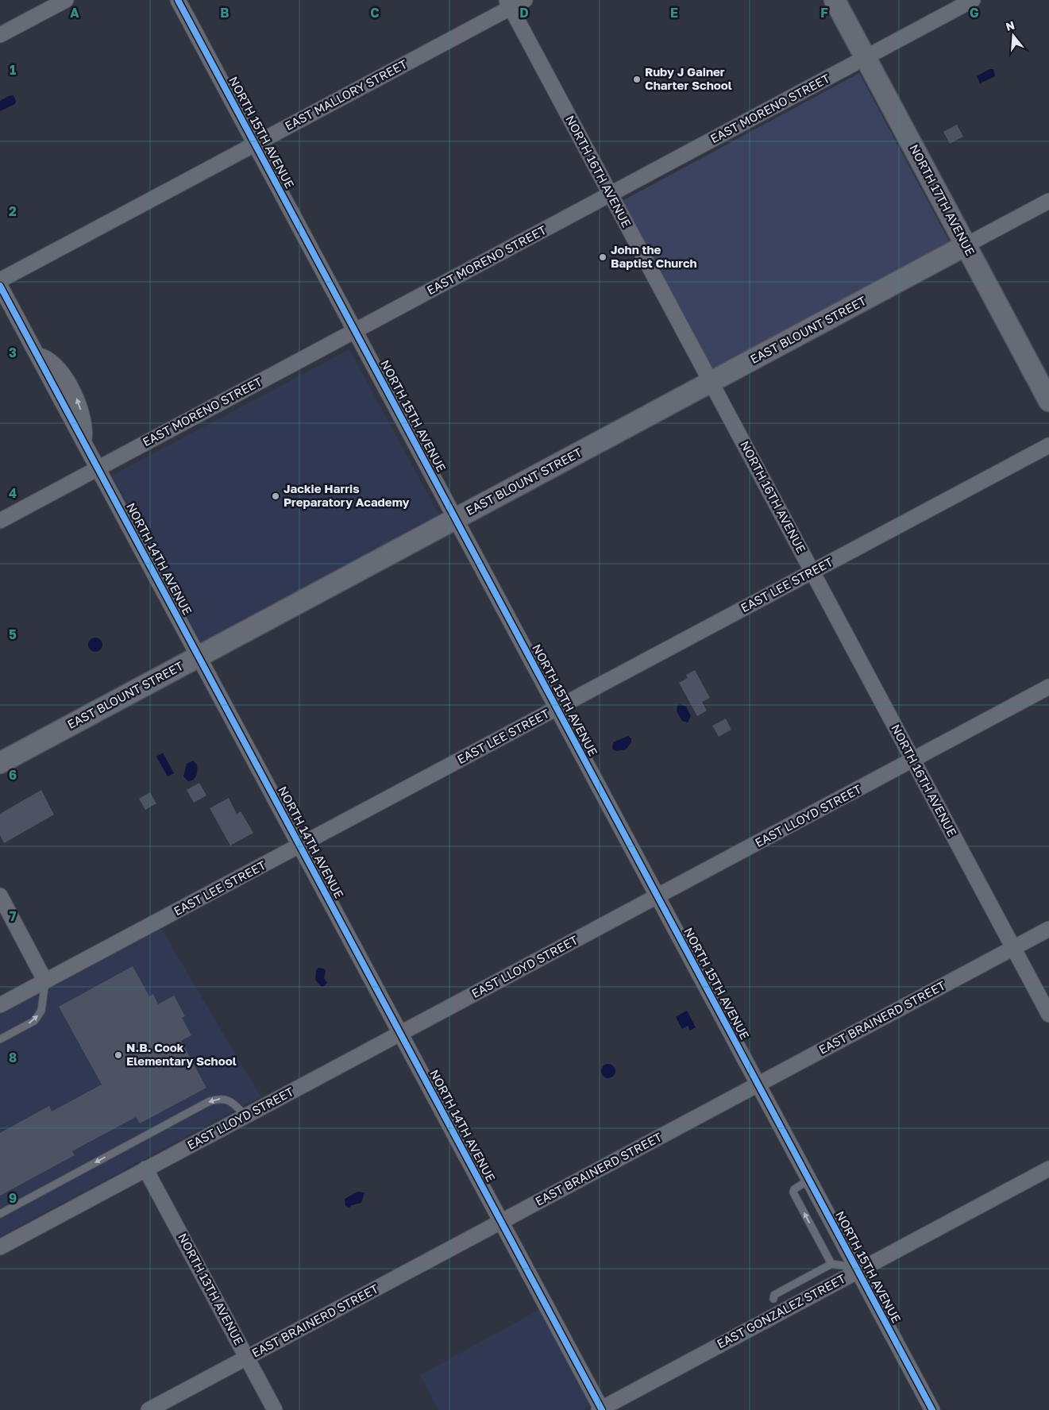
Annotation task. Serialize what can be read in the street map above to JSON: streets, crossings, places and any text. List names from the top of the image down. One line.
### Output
{"streets":{"street":["EAST MALLORY STREET","EAST MORENO STREET","NORTH 15TH AVENUE","NORTH 16TH AVENUE","NORTH 17TH AVENUE","EAST BLOUNT STREET","NORTH 14TH AVENUE","EAST LEE STREET","EAST LLOYD STREET","EAST BRAINERD STREET","NORTH 13TH AVENUE","EAST GONZALEZ STREET"]},"crossings":[["EAST MALLORY STREET","NORTH 15TH AVENUE"],["EAST MALLORY STREET","NORTH 16TH AVENUE"],["EAST MORENO STREET","NORTH 15TH AVENUE"],["EAST MORENO STREET","NORTH 16TH AVENUE"],["EAST MORENO STREET","NORTH 17TH AVENUE"],["EAST MORENO STREET","NORTH 14TH AVENUE"],["NORTH 15TH AVENUE","EAST BLOUNT STREET"],["NORTH 15TH AVENUE","EAST LEE STREET"],["NORTH 15TH AVENUE","EAST LLOYD STREET"],["NORTH 15TH AVENUE","EAST BRAINERD STREET"],["NORTH 15TH AVENUE","EAST GONZALEZ STREET"],["NORTH 16TH AVENUE","EAST BLOUNT STREET"],["NORTH 16TH AVENUE","EAST LEE STREET"],["NORTH 16TH AVENUE","EAST LLOYD STREET"],["NORTH 16TH AVENUE","EAST BRAINERD STREET"],["NORTH 17TH AVENUE","EAST BLOUNT STREET"],["EAST BLOUNT STREET","NORTH 14TH AVENUE"],["NORTH 14TH AVENUE","EAST LEE STREET"],["NORTH 14TH AVENUE","EAST LLOYD STREET"],["NORTH 14TH AVENUE","EAST BRAINERD STREET"],["NORTH 14TH AVENUE","EAST GONZALEZ STREET"],["EAST LLOYD STREET","NORTH 13TH AVENUE"],["EAST BRAINERD STREET","NORTH 13TH AVENUE"]],"places":["Ruby J Gainer Charter School","John the Baptist Church","Jackie Harris Preparatory Academy","N.B. Cook Elementary School"],"north":"top","grid":{"columns":["A","B","C","D","E","F","G"],"rows":["1","2","3","4","5","6","7","8","9"]}}
